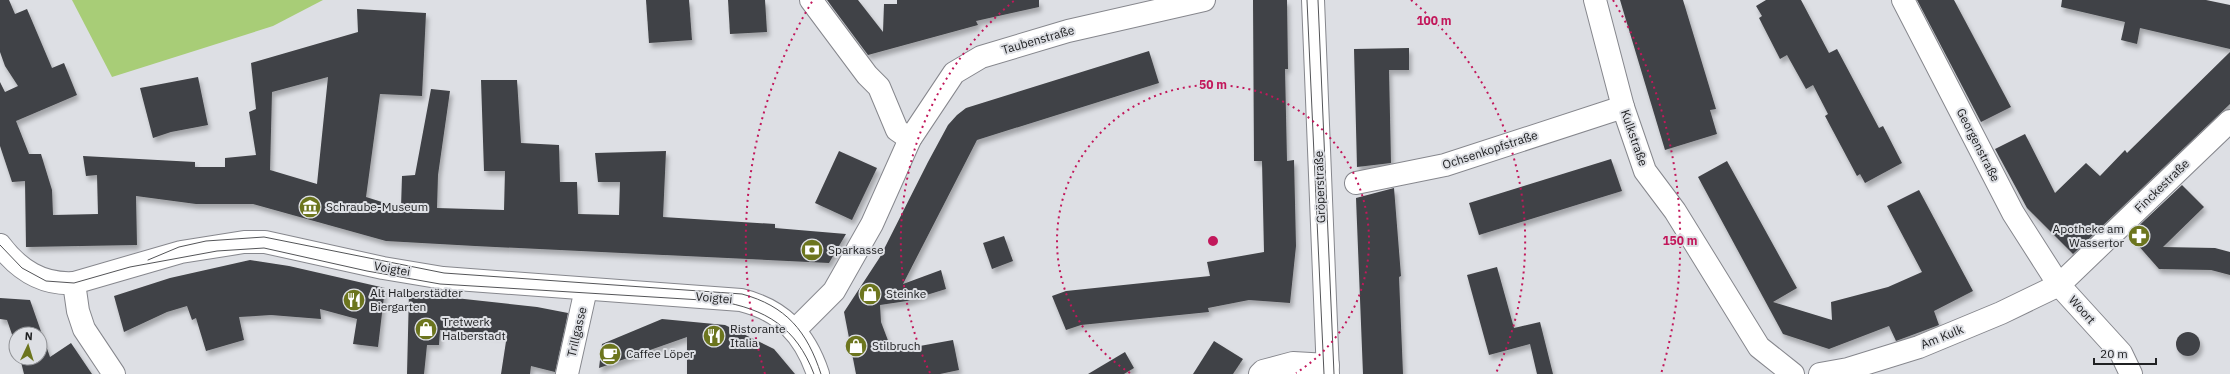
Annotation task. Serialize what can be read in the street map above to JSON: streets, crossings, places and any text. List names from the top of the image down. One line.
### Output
{"streets":{"street":["Taubenstraße","Kulkstraße","Georgenstraße","Ochsenkopfstraße","Finckestraße","Gröperstraße","Voigtei","Woort","Trillgasse","Am Kulk"]},"crossings":[["Taubenstraße","Voigtei"],["Kulkstraße","Ochsenkopfstraße"],["Georgenstraße","Finckestraße"],["Georgenstraße","Woort"],["Georgenstraße","Am Kulk"],["Finckestraße","Woort"],["Finckestraße","Am Kulk"],["Voigtei","Trillgasse"],["Woort","Am Kulk"]],"places":{"museum":["Schraube-Museum"],"pharmacy":["Apotheke am Wassertor"],"bank":["Sparkasse"],"shop":["Steinke","Tretwerk Halberstadt","Stilbruch"],"restaurant":["Alt Halberstädter Biergarten","Ristorante Italia"],"cafe":["Caffee Löper"]},"scale_bar":"20 m","north":"top","rings":["100 m","50 m","150 m"]}
